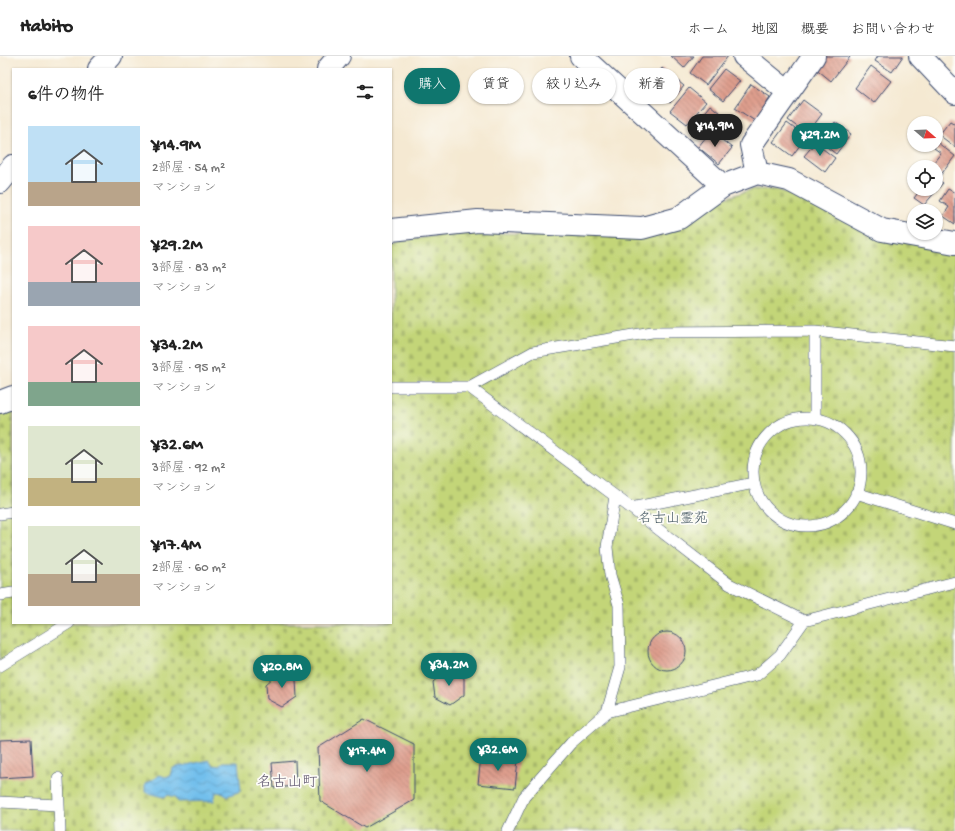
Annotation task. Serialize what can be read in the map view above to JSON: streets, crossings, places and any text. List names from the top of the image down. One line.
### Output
{"districts":["名古山町"],"parks":["名古山霊苑"],"north":"right","page":{"header":"Habito","nav":["ホーム","地図","概要","お問い合わせ"],"chip":["購入","賃貸","絞り込み","新着"],"heading":"6件の物件","price":["¥14.9M","¥29.2M","¥34.2M","¥20.8M","¥32.6M","¥17.4M"],"list":[{"name":"¥14.9M","note":"2部屋 · 54 m² · マンション"},{"name":"¥29.2M","note":"3部屋 · 83 m² · マンション"},{"name":"¥34.2M","note":"3部屋 · 95 m² · マンション"},{"name":"¥32.6M","note":"3部屋 · 92 m² · マンション"},{"name":"¥17.4M","note":"2部屋 · 60 m² · マンション"}]}}
